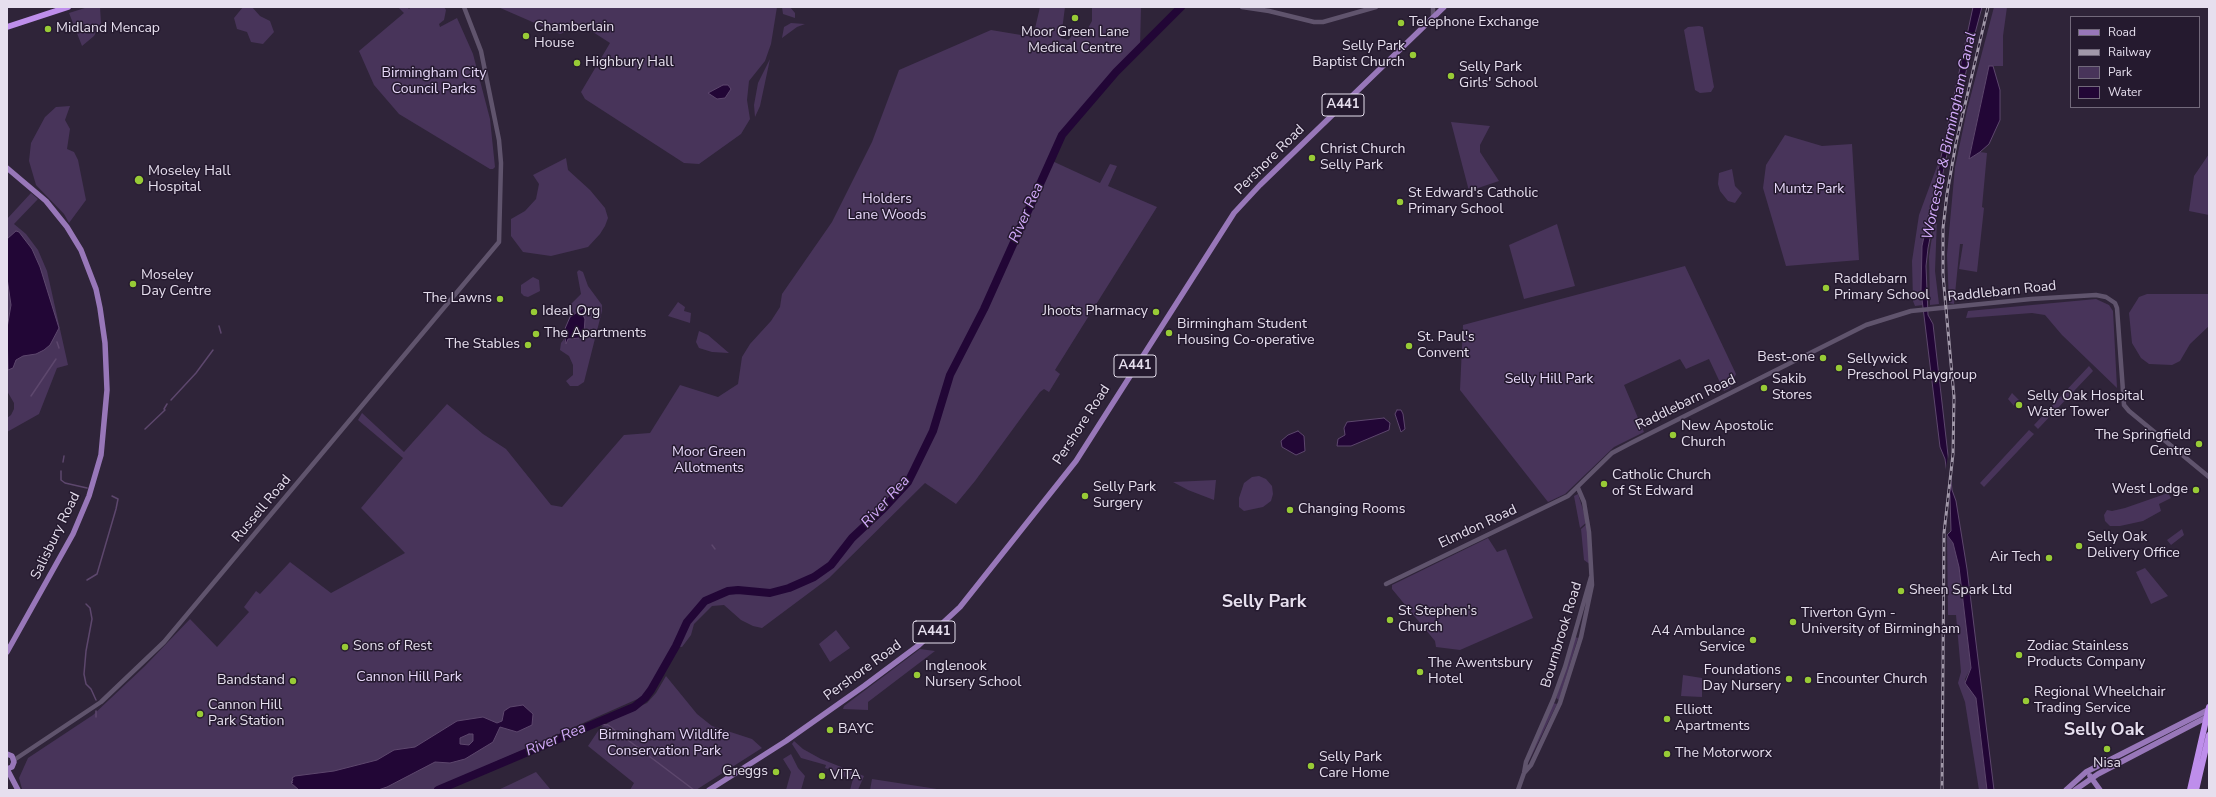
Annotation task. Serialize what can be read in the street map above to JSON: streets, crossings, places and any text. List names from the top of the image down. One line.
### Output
{"streets":{"main road":["A441","Pershore Road","Salisbury Road"],"street":["Raddlebarn Road","Russell Road","Elmdon Road","Bournbrook Road"]},"crossings":[["Raddlebarn Road","Elmdon Road"],["Raddlebarn Road","Bournbrook Road"],["Elmdon Road","Bournbrook Road"]],"districts":["Selly Park","Selly Oak"],"water":["Worcester & Birmingham Canal","River Rea"],"parks":["Birmingham City Council Parks","Muntz Park","Holders Lane Woods","Selly Hill Park","Moor Green Allotments","Cannon Hill Park","Birmingham Wildlife Conservation Park"],"places":["Moor Green Lane Medical Centre","Telephone Exchange","Midland Mencap","Chamberlain House","Selly Park Baptist Church","Highbury Hall","Selly Park Girls' School","Christ Church Selly Park","Moseley Hall Hospital","St Edward's Catholic Primary School","Moseley Day Centre","Raddlebarn Primary School","The Lawns","Ideal Org","Jhoots Pharmacy","Birmingham Student Housing Co-operative","The Apartments","The Stables","St. Paul's Convent","Best-one","Sellywick Preschool Playgroup","Sakib Stores","Selly Oak Hospital Water Tower","New Apostolic Church","The Springfield Centre","Catholic Church of St Edward","West Lodge","Selly Park Surgery","Changing Rooms","Selly Oak Delivery Office","Air Tech","Sheen Spark Ltd","St Stephen's Church","Tiverton Gym - University of Birmingham","A4 Ambulance Service","Sons of Rest","Zodiac Stainless Products Company","The Awentsbury Hotel","Inglenook Nursery School","Foundations Day Nursery","Encounter Church","Bandstand","Regional Wheelchair Trading Service","Cannon Hill Park Station","Elliott Apartments","BAYC","Nisa","The Motorworx","Selly Park Care Home","Greggs","VITA"],"legend":["Road","Railway","Park","Water"]}
